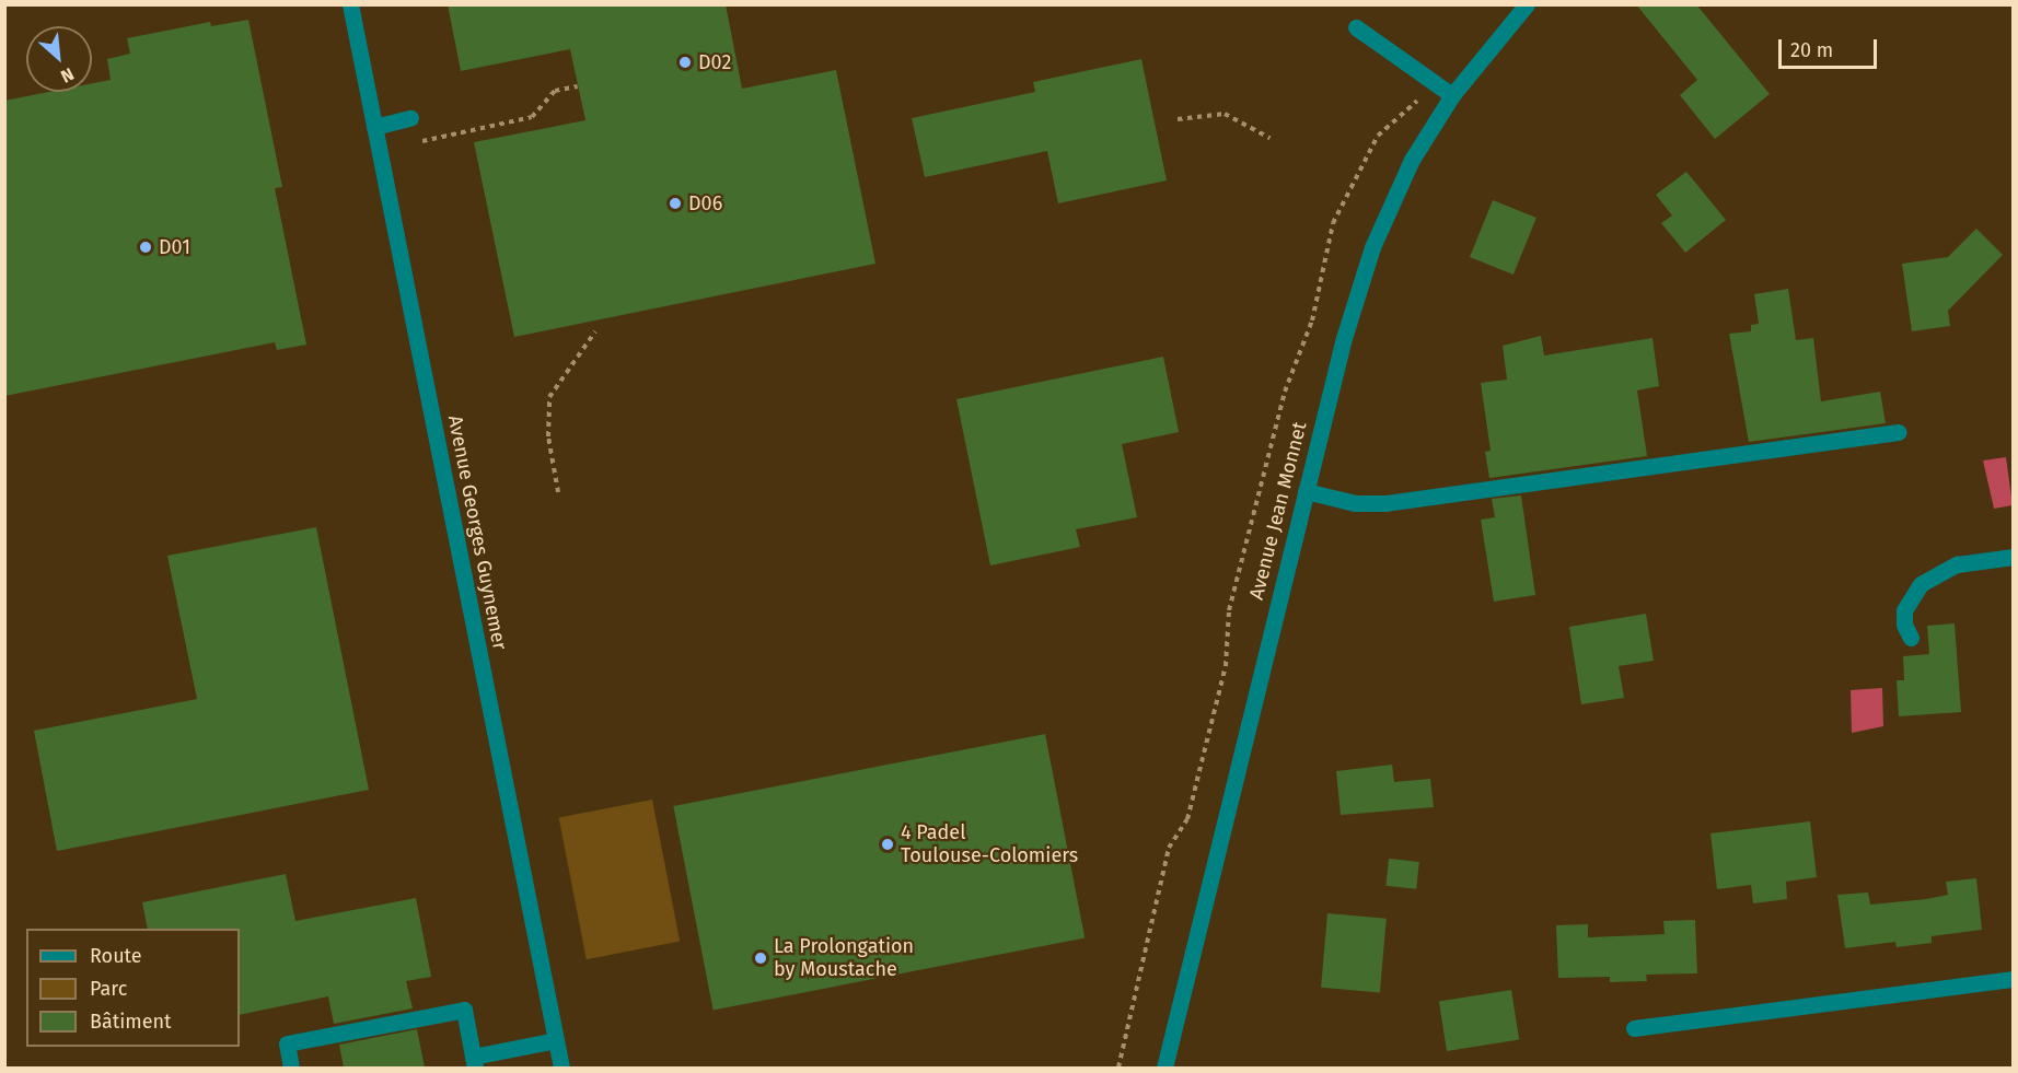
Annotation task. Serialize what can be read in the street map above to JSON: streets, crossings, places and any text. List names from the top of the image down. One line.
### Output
{"streets":{"street":["Avenue Jean Monnet","Avenue Georges Guynemer"]},"places":["D02","D06","D01","4 Padel Toulouse-Colomiers","La Prolongation by Moustache"],"legend":["Route","Parc","Bâtiment"],"scale_bar":"20 m","north":"bottom right"}
